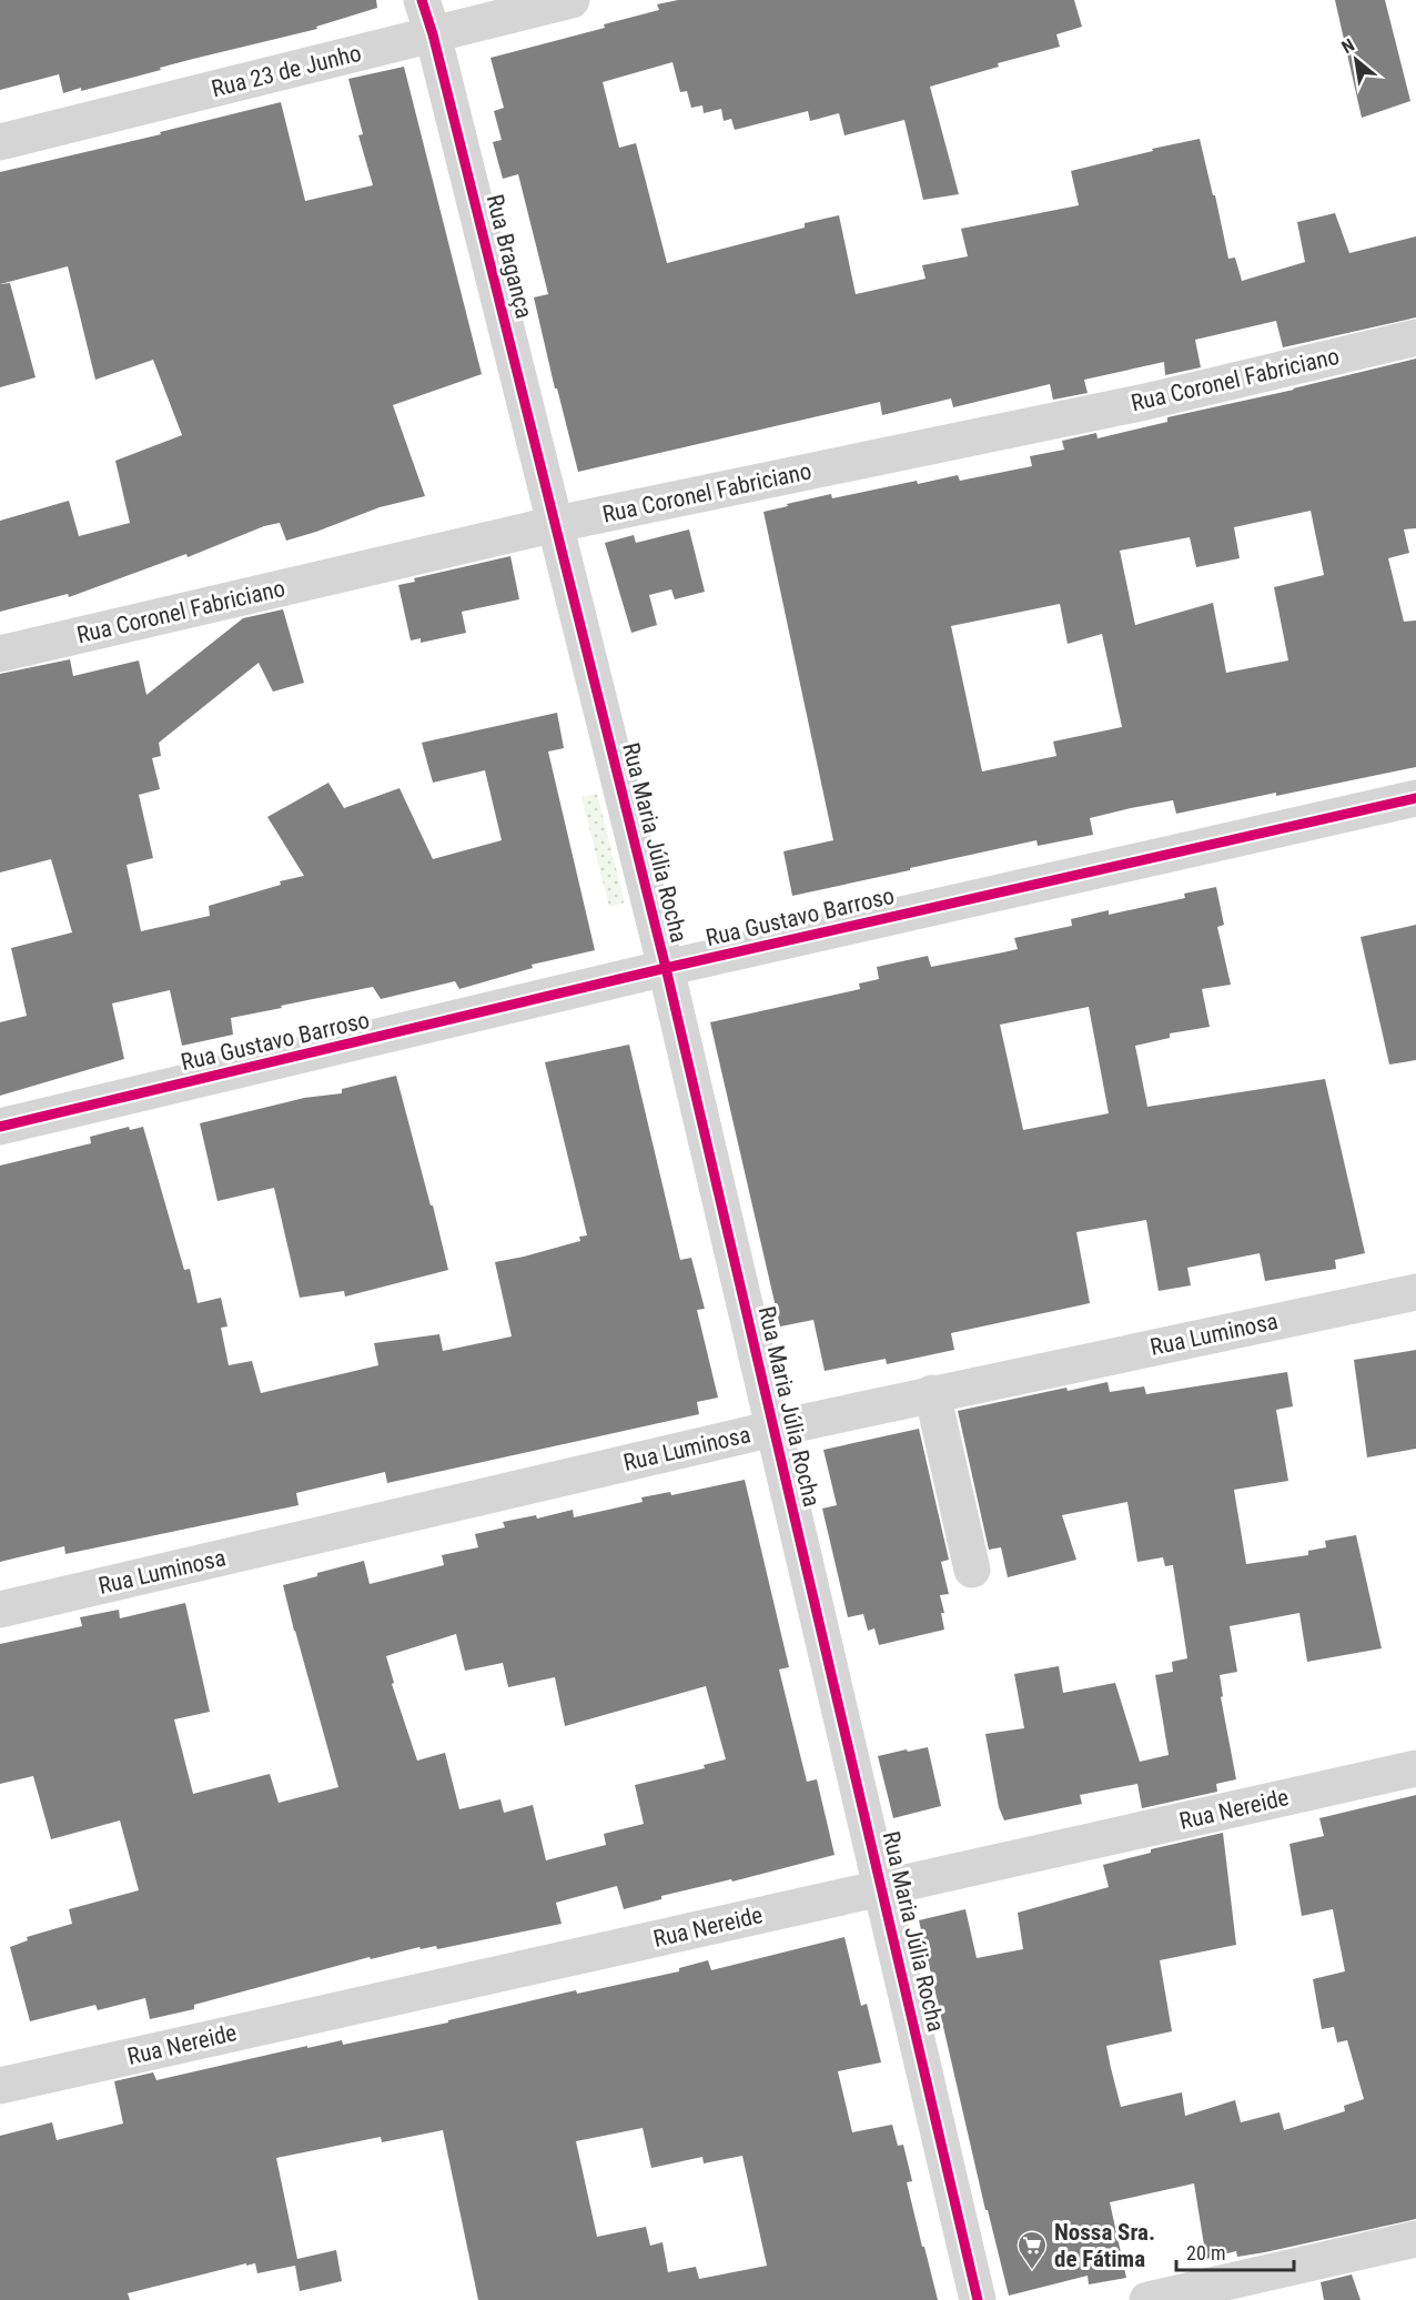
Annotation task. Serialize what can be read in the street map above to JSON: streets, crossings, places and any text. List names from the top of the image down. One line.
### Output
{"streets":{"street":["Rua 23 de Junho","Rua Bragança","Rua Coronel Fabriciano","Rua Maria Júlia Rocha","Rua Gustavo Barroso","Rua Luminosa","Rua Nereide"]},"crossings":[["Rua 23 de Junho","Rua Bragança"],["Rua Bragança","Rua Coronel Fabriciano"],["Rua Bragança","Rua Maria Júlia Rocha"],["Rua Coronel Fabriciano","Rua Maria Júlia Rocha"],["Rua Maria Júlia Rocha","Rua Gustavo Barroso"],["Rua Maria Júlia Rocha","Rua Luminosa"],["Rua Maria Júlia Rocha","Rua Nereide"]],"places":{"supermarket":["Nossa Sra. de Fátima"]},"scale_bar":"20 m","north":"top left"}
